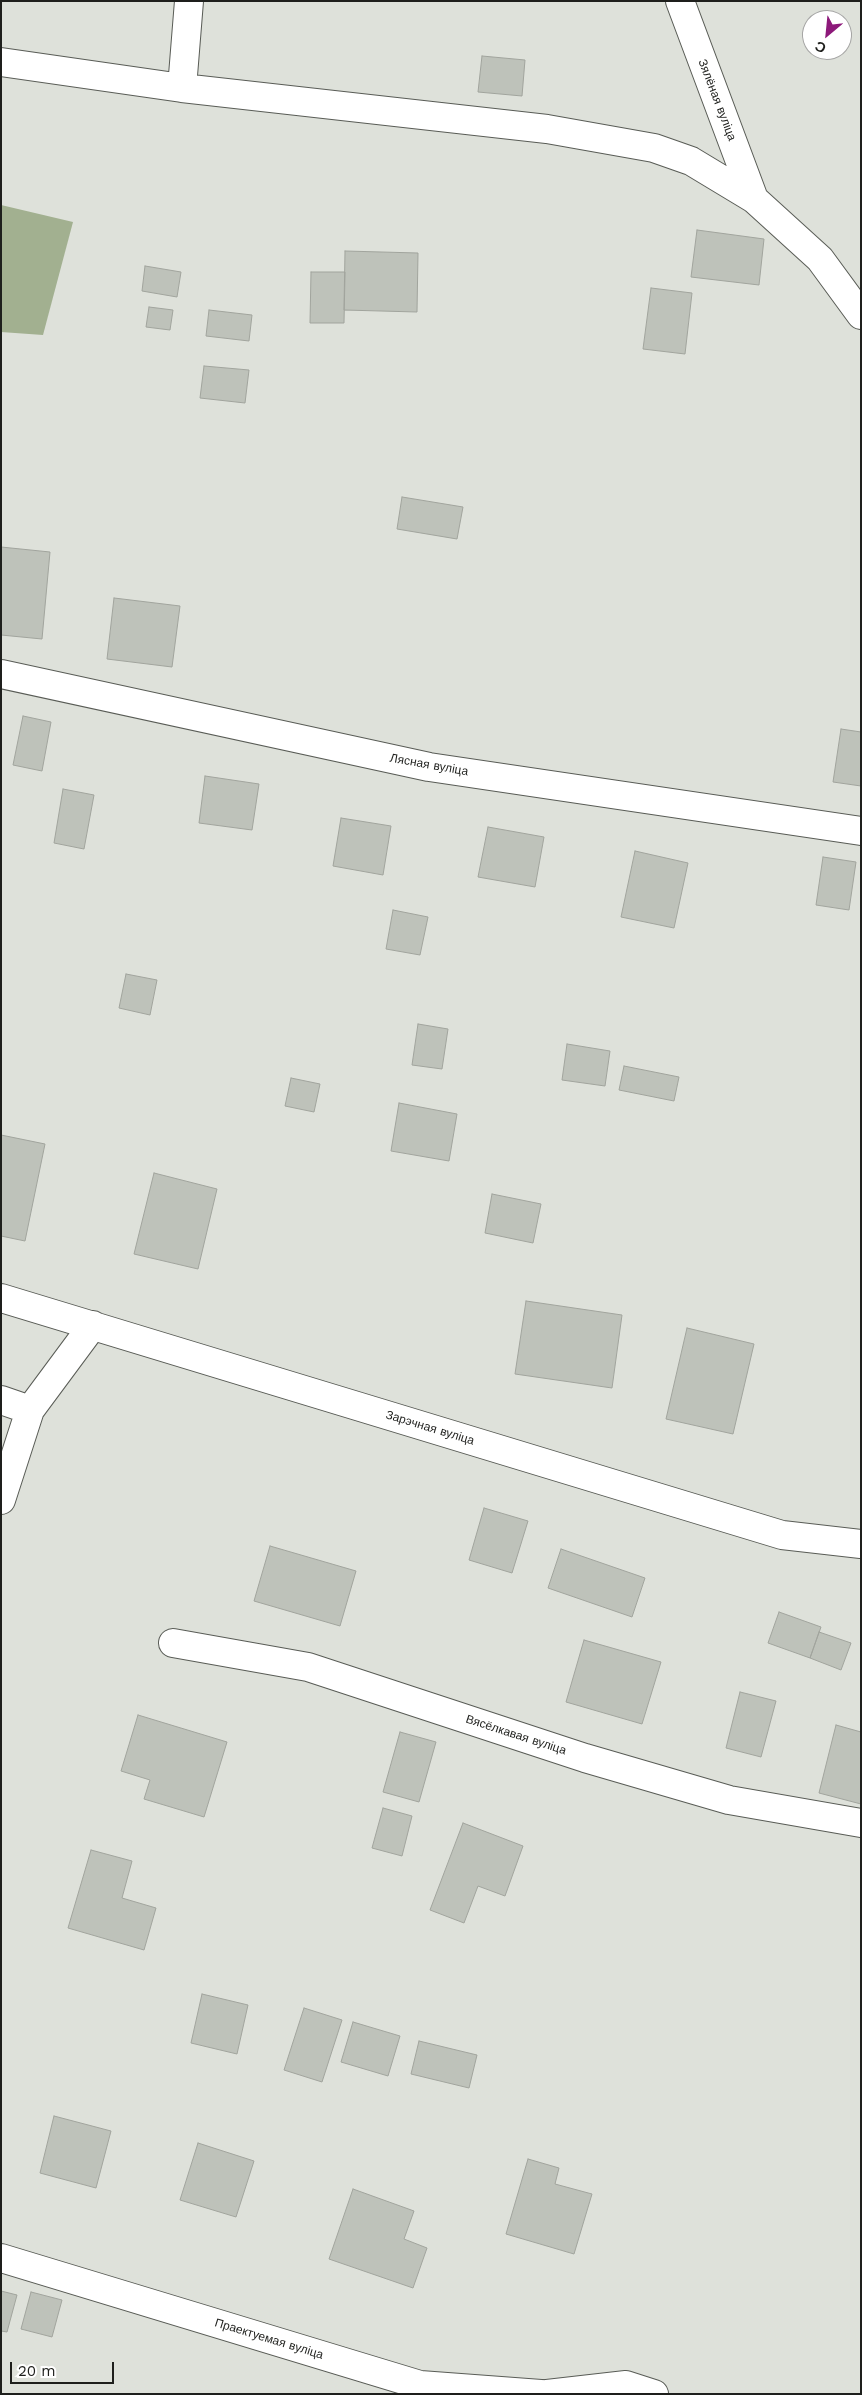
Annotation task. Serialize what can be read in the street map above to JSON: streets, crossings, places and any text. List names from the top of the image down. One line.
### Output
{"streets":{"street":["Зялёная вуліца","Лясная вуліца","Зарэчная вуліца","Вясёлкавая вуліца","Праектуемая вуліца"]},"scale_bar":"20 m","north":"bottom left"}
